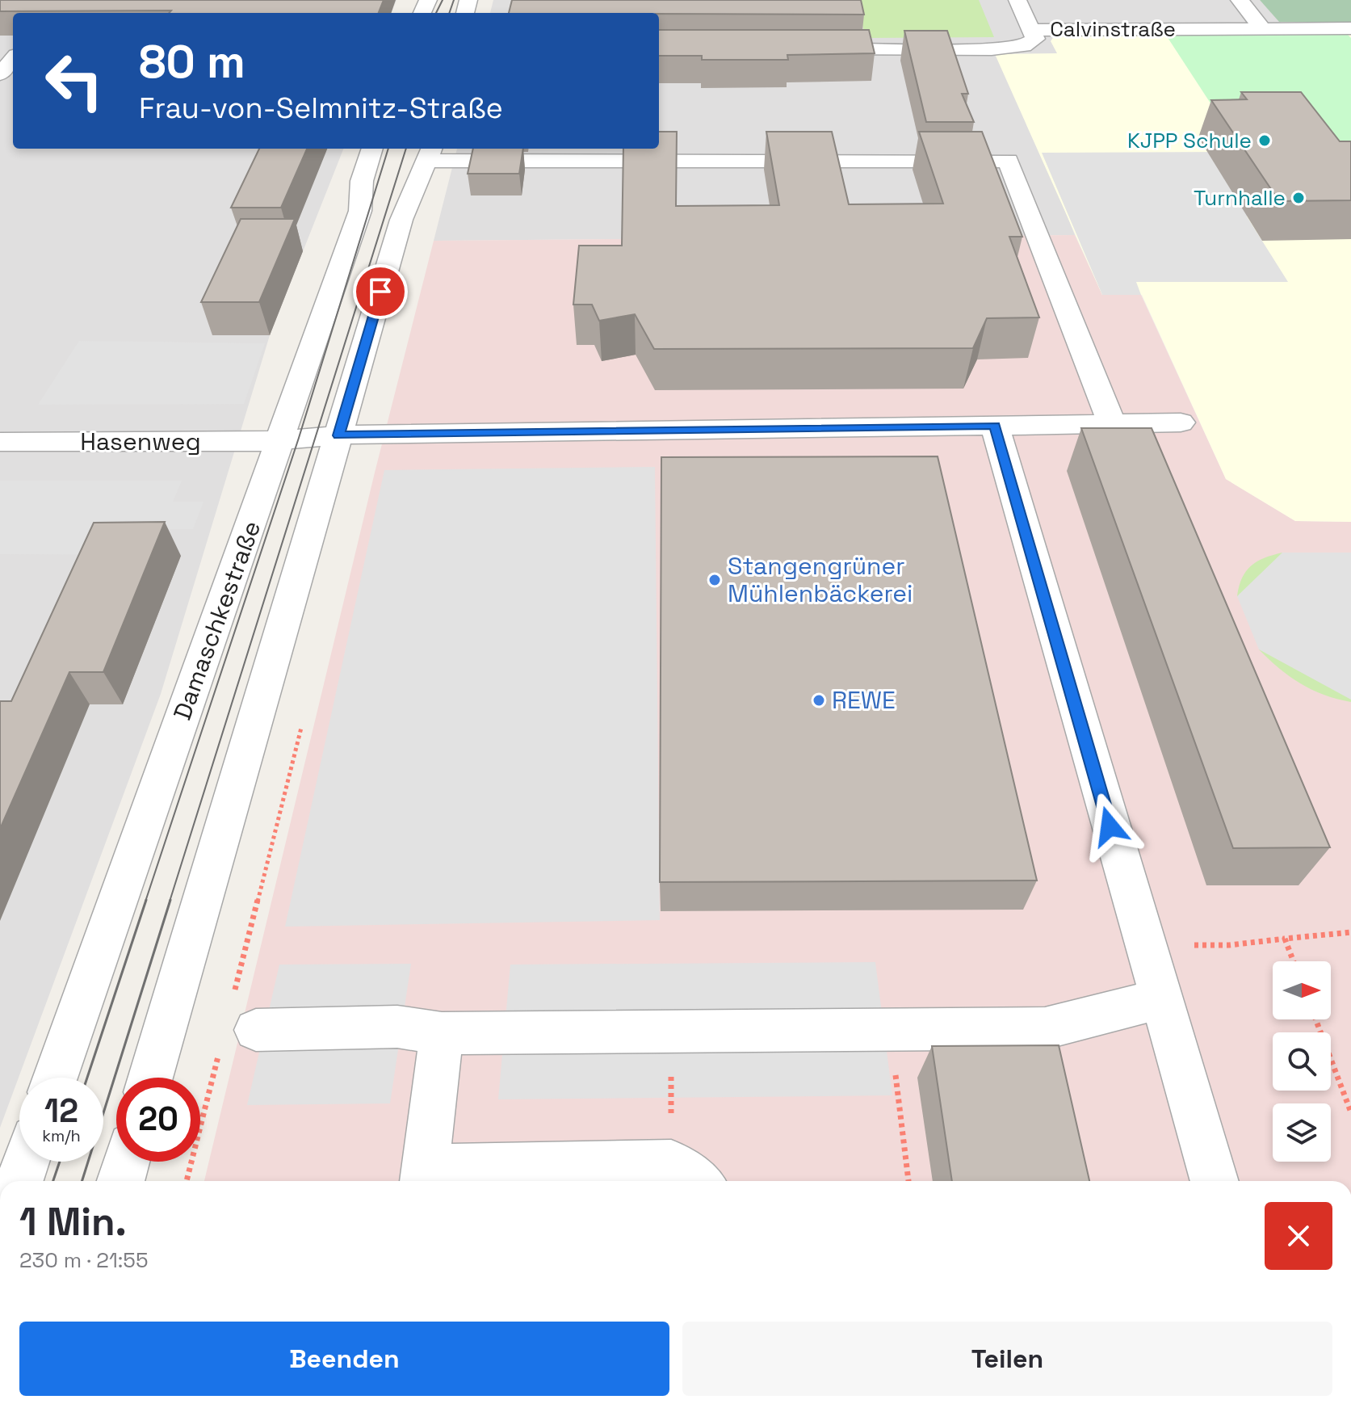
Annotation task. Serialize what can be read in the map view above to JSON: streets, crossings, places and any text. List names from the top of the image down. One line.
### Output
{"streets":{"street":["Calvinstraße","Hasenweg","Damaschkestraße"]},"crossings":[["Hasenweg","Damaschkestraße"]],"places":["KJPP Schule","Turnhalle","Stangengrüner Mühlenbäckerei","REWE"],"north":"right","page":{"turn":["80 m","Frau-von-Selmnitz-Straße"],"speed":"12 km/h","limit":"20","heading":["1 Min.","230 m · 21:55"],"buttons":["Beenden","Teilen"]}}
